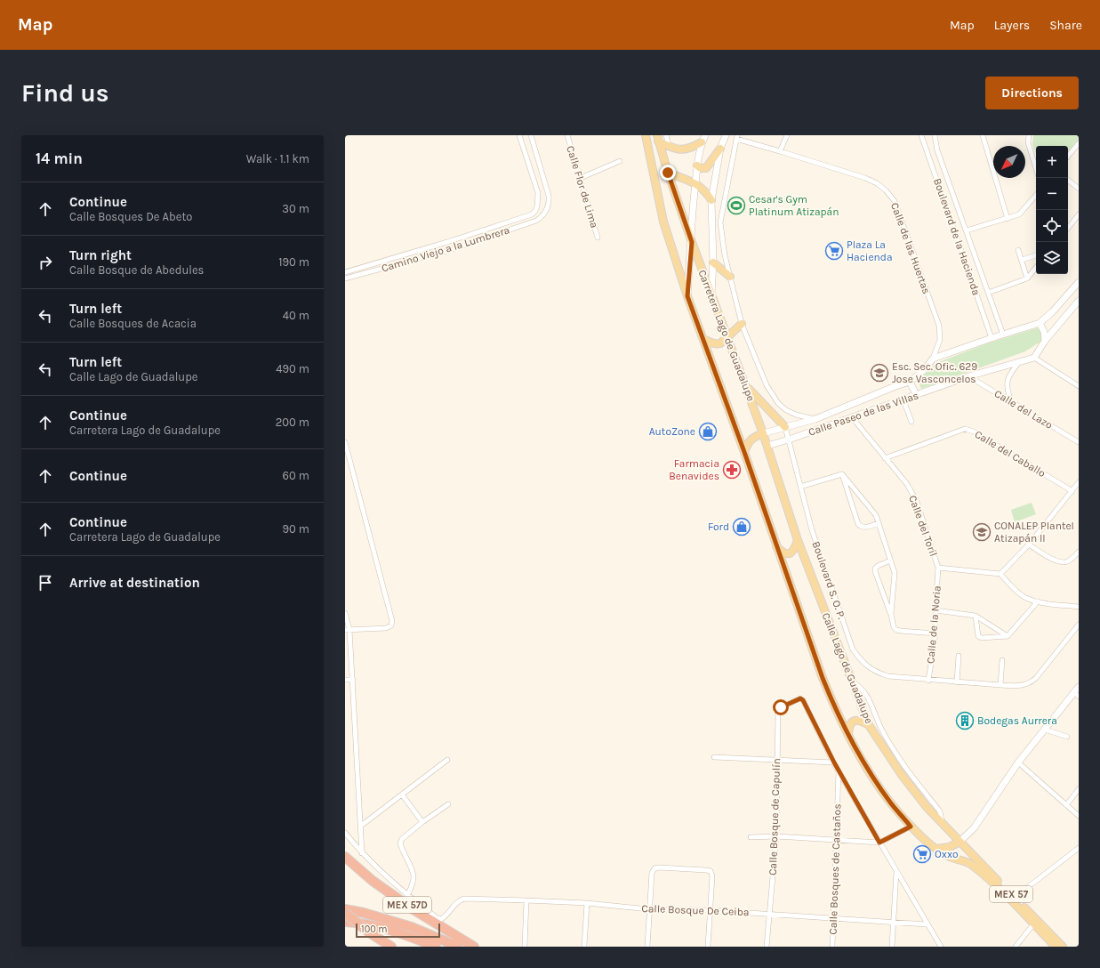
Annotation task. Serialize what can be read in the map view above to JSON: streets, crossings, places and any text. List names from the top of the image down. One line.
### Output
{"streets":{"highway":["MEX 57D"],"main road":["Carretera Lago de Guadalupe","Calle Lago de Guadalupe","MEX 57"],"street":["Calle Flor de Lima","Boulevard de la Hacienda","Calle de las Huertas","Camino Viejo a la Lumbrera","Calle del Lazo","Calle Paseo de las Villas","Calle del Caballo","Calle del Toril","Boulevard S. O. P.","Calle de la Noria","Calle Bosque de Capulín","Calle Bosques de Castaños","Calle Bosque De Ceiba"]},"crossings":[["Calle de las Huertas","Calle Paseo de las Villas"],["Carretera Lago de Guadalupe","Calle Paseo de las Villas"],["Carretera Lago de Guadalupe","Calle Lago de Guadalupe"],["Carretera Lago de Guadalupe","MEX 57"],["Calle del Lazo","Calle Paseo de las Villas"],["Calle Paseo de las Villas","Calle del Toril"],["Calle Paseo de las Villas","Boulevard S. O. P."],["Calle Paseo de las Villas","Calle Lago de Guadalupe"],["Calle del Caballo","Calle del Toril"],["Calle del Toril","Calle de la Noria"],["Boulevard S. O. P.","Calle de la Noria"],["Calle Bosque de Capulín","Calle Bosque De Ceiba"],["Calle Bosques de Castaños","Calle Bosque De Ceiba"]],"places":{"sports":["Cesar's Gym Platinum Atizapán"],"supermarket":["Plaza La Hacienda","Oxxo"],"school or university":["Esc. Sec. Ofic. 629 Jose Vasconcelos","CONALEP Plantel Atizapán II"],"shop":["AutoZone","Ford"],"pharmacy":["Farmacia Benavides"],"building":["Bodegas Aurrera"]},"scale_bar":"100 m","north":"bottom left","page":{"header":"Map","nav":["Map","Layers","Share"],"buttons":"Directions","title":"Find us","heading":["14 min","Walk · 1.1 km"],"map_buttons":["+","−"],"list":[["Continue","Calle Bosques De Abeto","30 m"],["Turn right","Calle Bosque de Abedules","190 m"],["Turn left","Calle Bosques de Acacia","40 m"],["Turn left","Calle Lago de Guadalupe","490 m"],["Continue","Carretera Lago de Guadalupe","200 m"],["Continue","60 m"],["Continue","Carretera Lago de Guadalupe","90 m"],"Arrive at destination"],"scale":"100 m"}}
